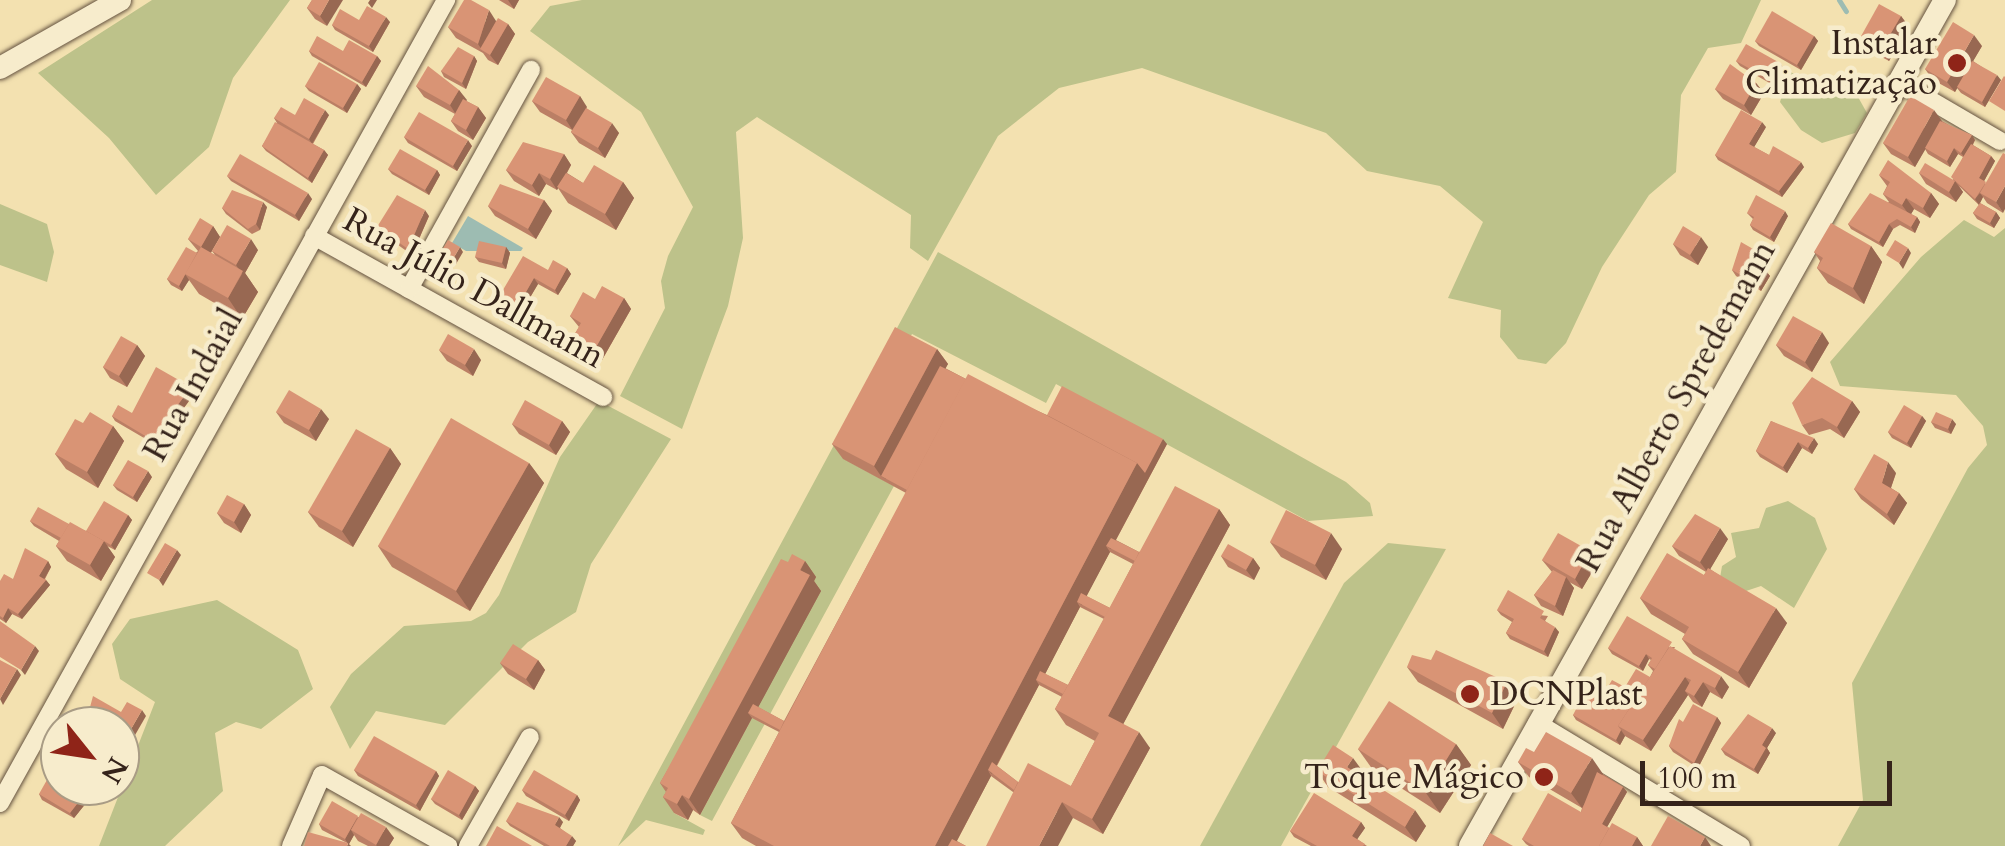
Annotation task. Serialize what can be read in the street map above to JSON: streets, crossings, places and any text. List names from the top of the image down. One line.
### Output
{"streets":{"street":["Rua Júlio Dallmann","Rua Indaial","Rua Alberto Spredemann"]},"crossings":[["Rua Júlio Dallmann","Rua Indaial"]],"places":["Instalar Climatização","DCNPlast","Toque Mágico"],"scale_bar":"100 m","north":"bottom right"}
